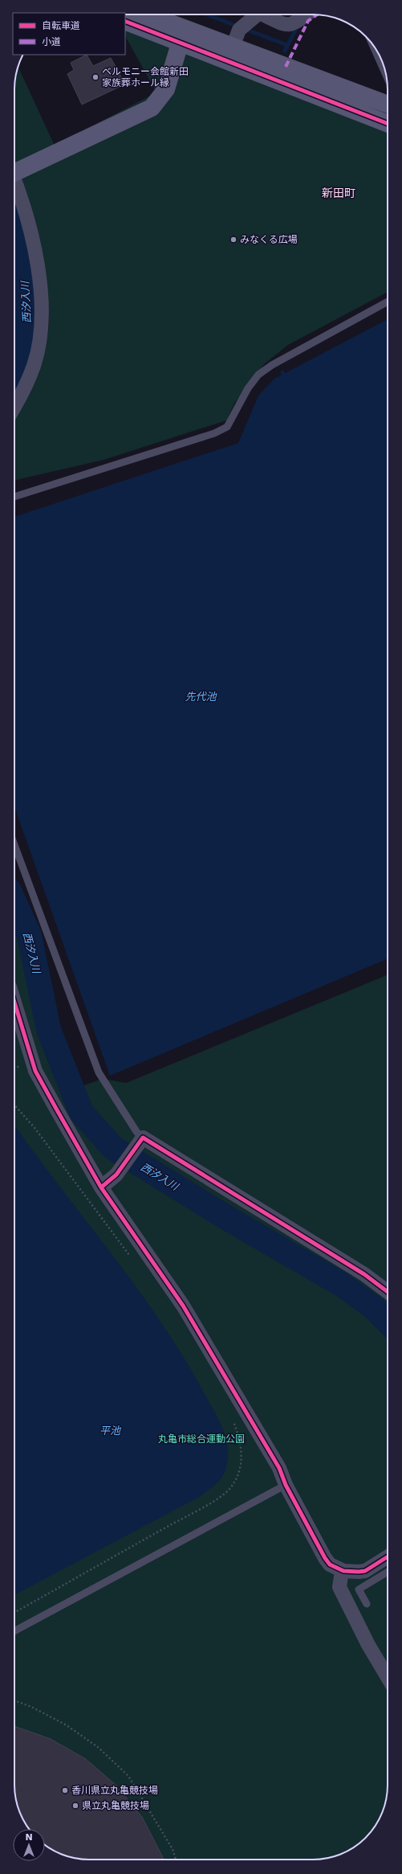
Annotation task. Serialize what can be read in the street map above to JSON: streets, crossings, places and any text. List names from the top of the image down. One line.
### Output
{"districts":["新田町"],"water":["西汐入川","先代池","平池"],"parks":["丸亀市総合運動公園"],"places":["ベルモニー会館新田 家族葬ホール縁","みなくる広場","香川県立丸亀競技場","県立丸亀競技場"],"legend":["自転車道","小道"],"north":"top"}
